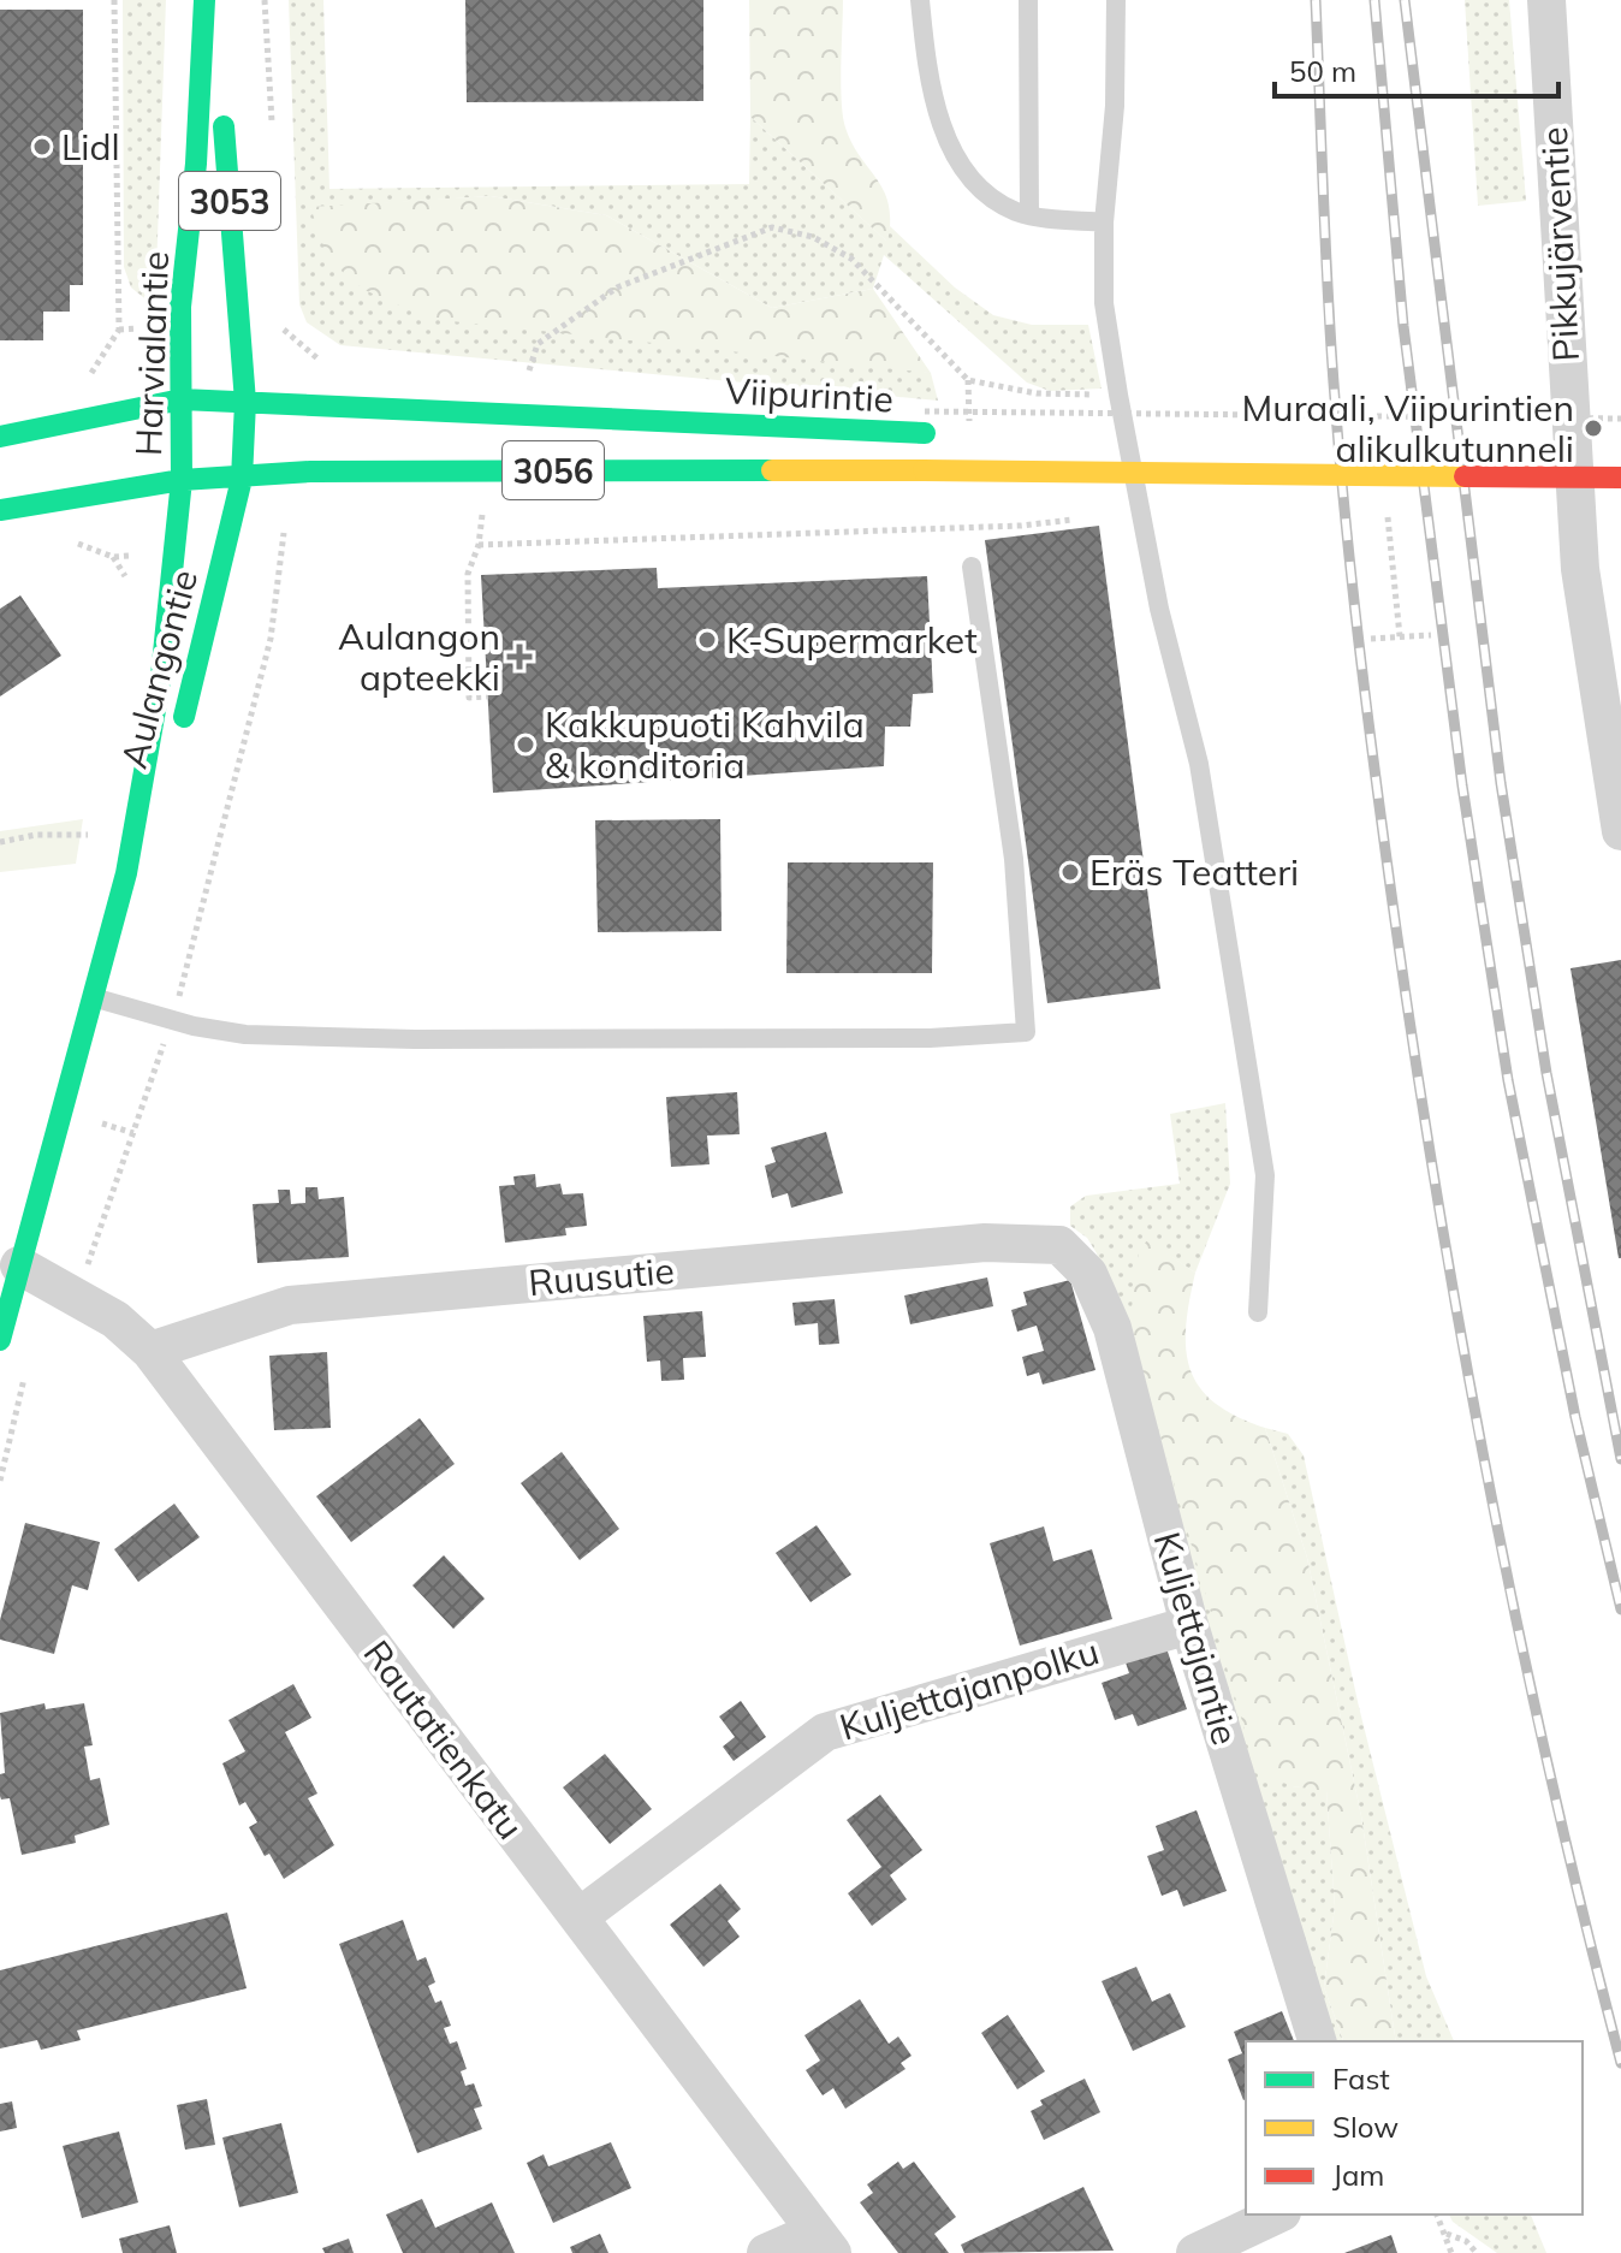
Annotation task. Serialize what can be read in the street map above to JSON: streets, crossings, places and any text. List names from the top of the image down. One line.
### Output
{"streets":{"main road":["3053","Harvialantie","Viipurintie","3056","Aulangontie"],"street":["Pikkujärventie","Ruusutie","Kuljettajantie","Kuljettajanpolku","Rautatienkatu"]},"crossings":[["Harvialantie","Viipurintie"],["Harvialantie","Aulangontie"],["Viipurintie","Aulangontie"],["Aulangontie","Rautatienkatu"],["Ruusutie","Kuljettajantie"],["Ruusutie","Rautatienkatu"],["Kuljettajantie","Kuljettajanpolku"],["Kuljettajanpolku","Rautatienkatu"]],"places":{"other":["Lidl","Muraali, Viipurintien alikulkutunneli","K-Supermarket","Kakkupuoti Kahvila & konditoria","Eräs Teatteri"],"health":["Aulangon apteekki"]},"legend":["Fast","Slow","Jam"],"scale_bar":"50 m"}
